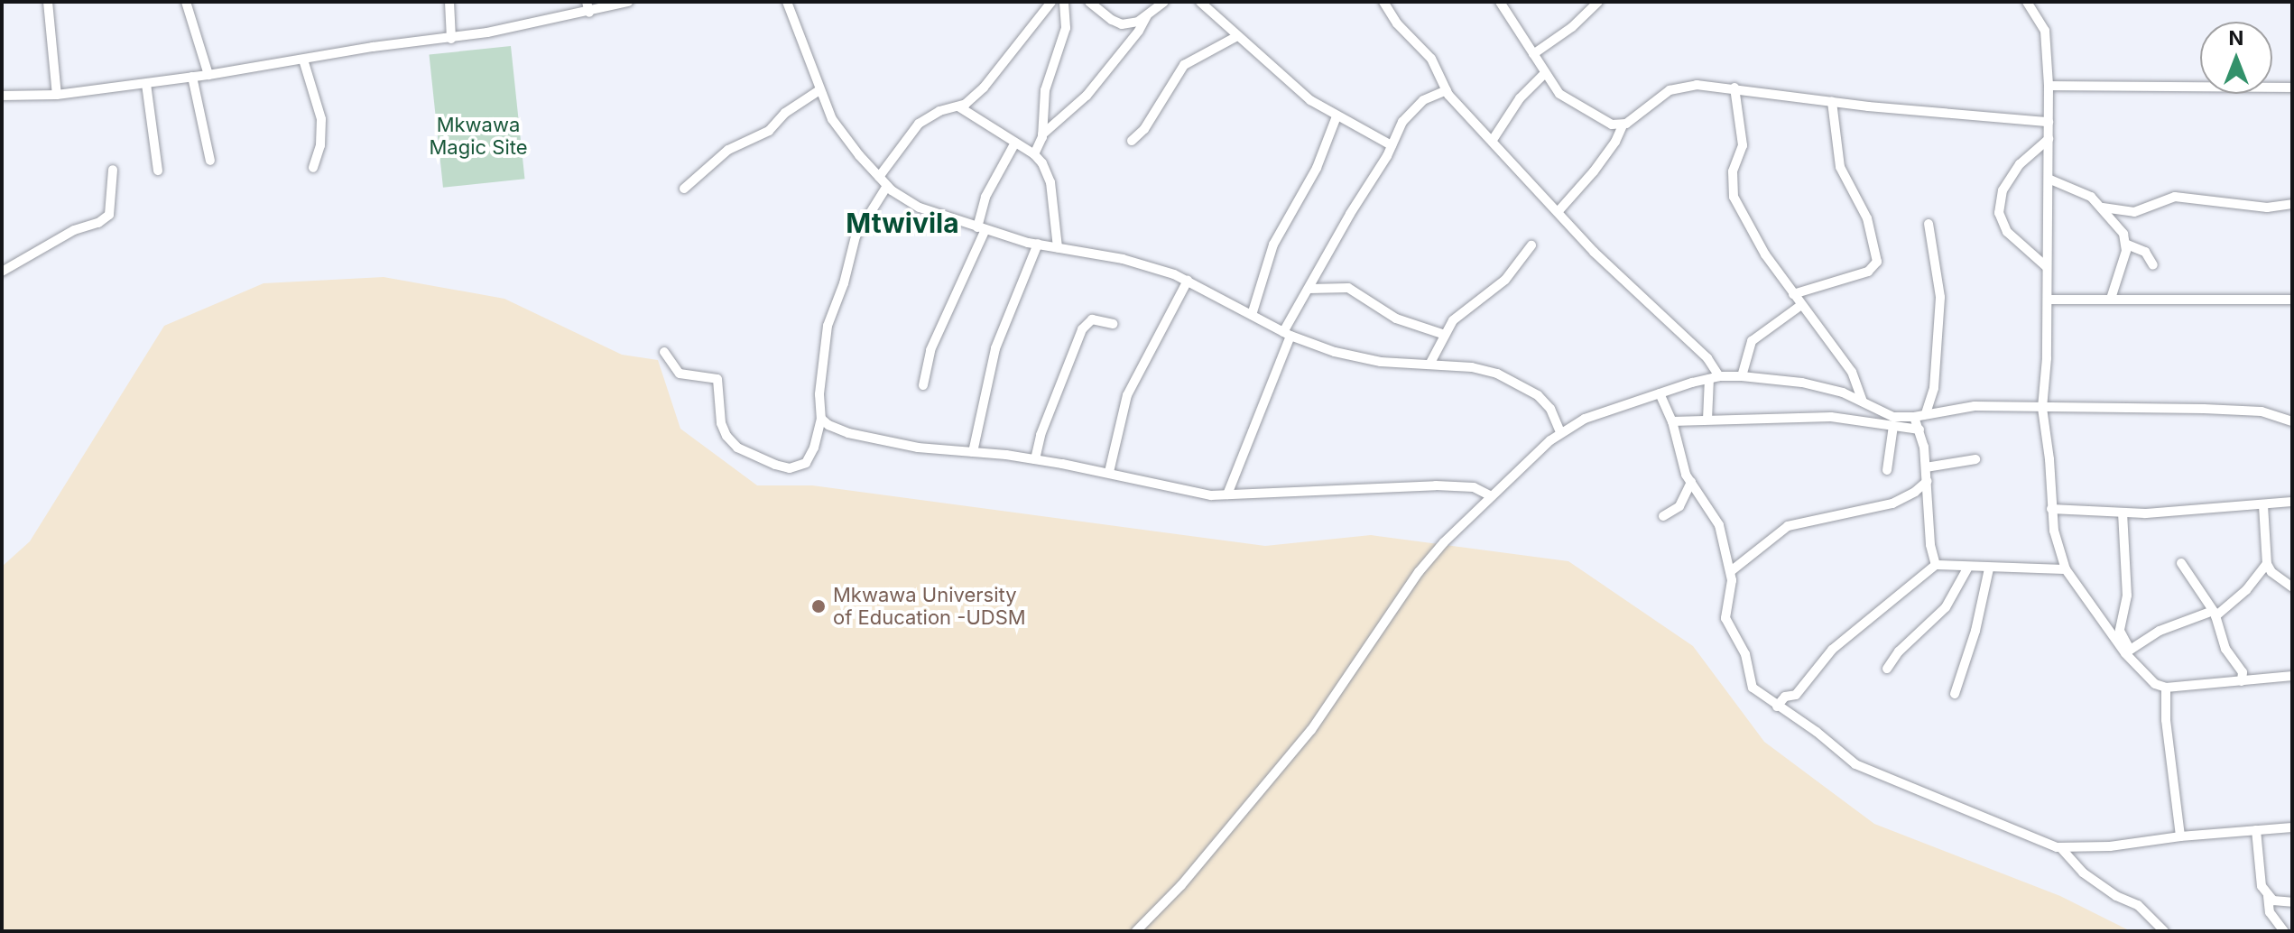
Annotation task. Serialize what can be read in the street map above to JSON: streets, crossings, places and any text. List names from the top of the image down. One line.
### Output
{"districts":["Mtwivila"],"parks":["Mkwawa Magic Site"],"places":["Mkwawa University of Education -UDSM"],"north":"top"}
